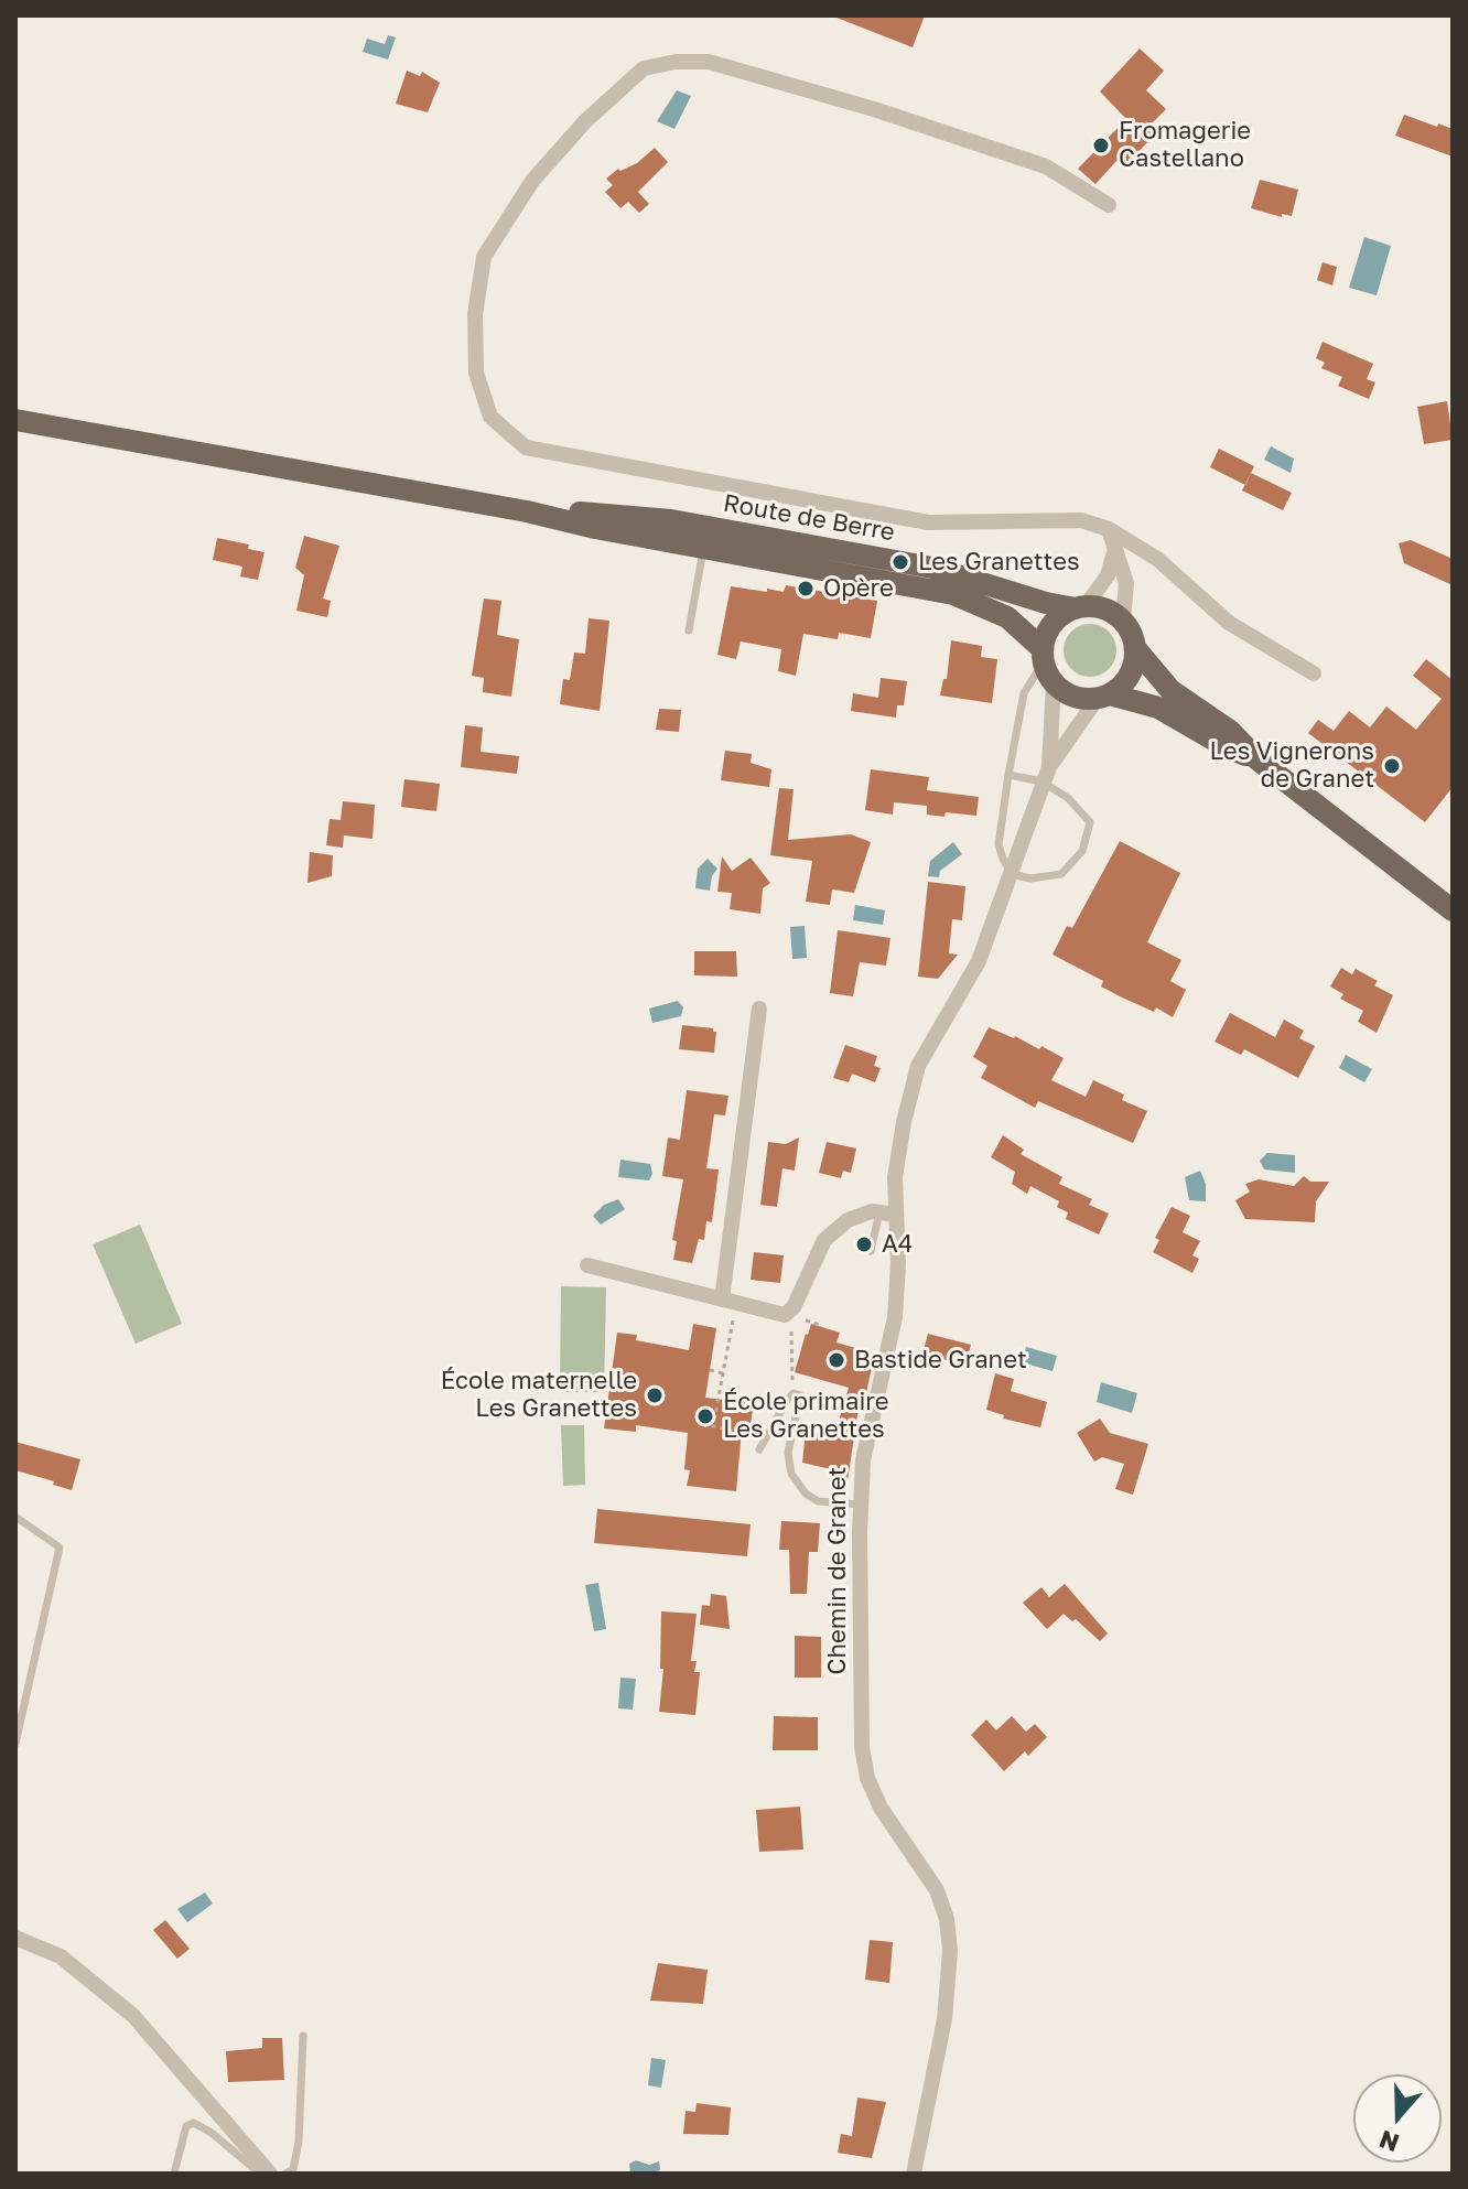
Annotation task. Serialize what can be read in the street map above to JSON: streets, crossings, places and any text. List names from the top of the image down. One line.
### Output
{"streets":{"main road":["Route de Berre"],"street":["Chemin de Granet"]},"crossings":[["Route de Berre","Chemin de Granet"]],"places":["Fromagerie Castellano","Les Granettes","Opère","Les Vignerons de Granet","A4","Bastide Granet","École maternelle Les Granettes","École primaire Les Granettes"],"north":"bottom"}
